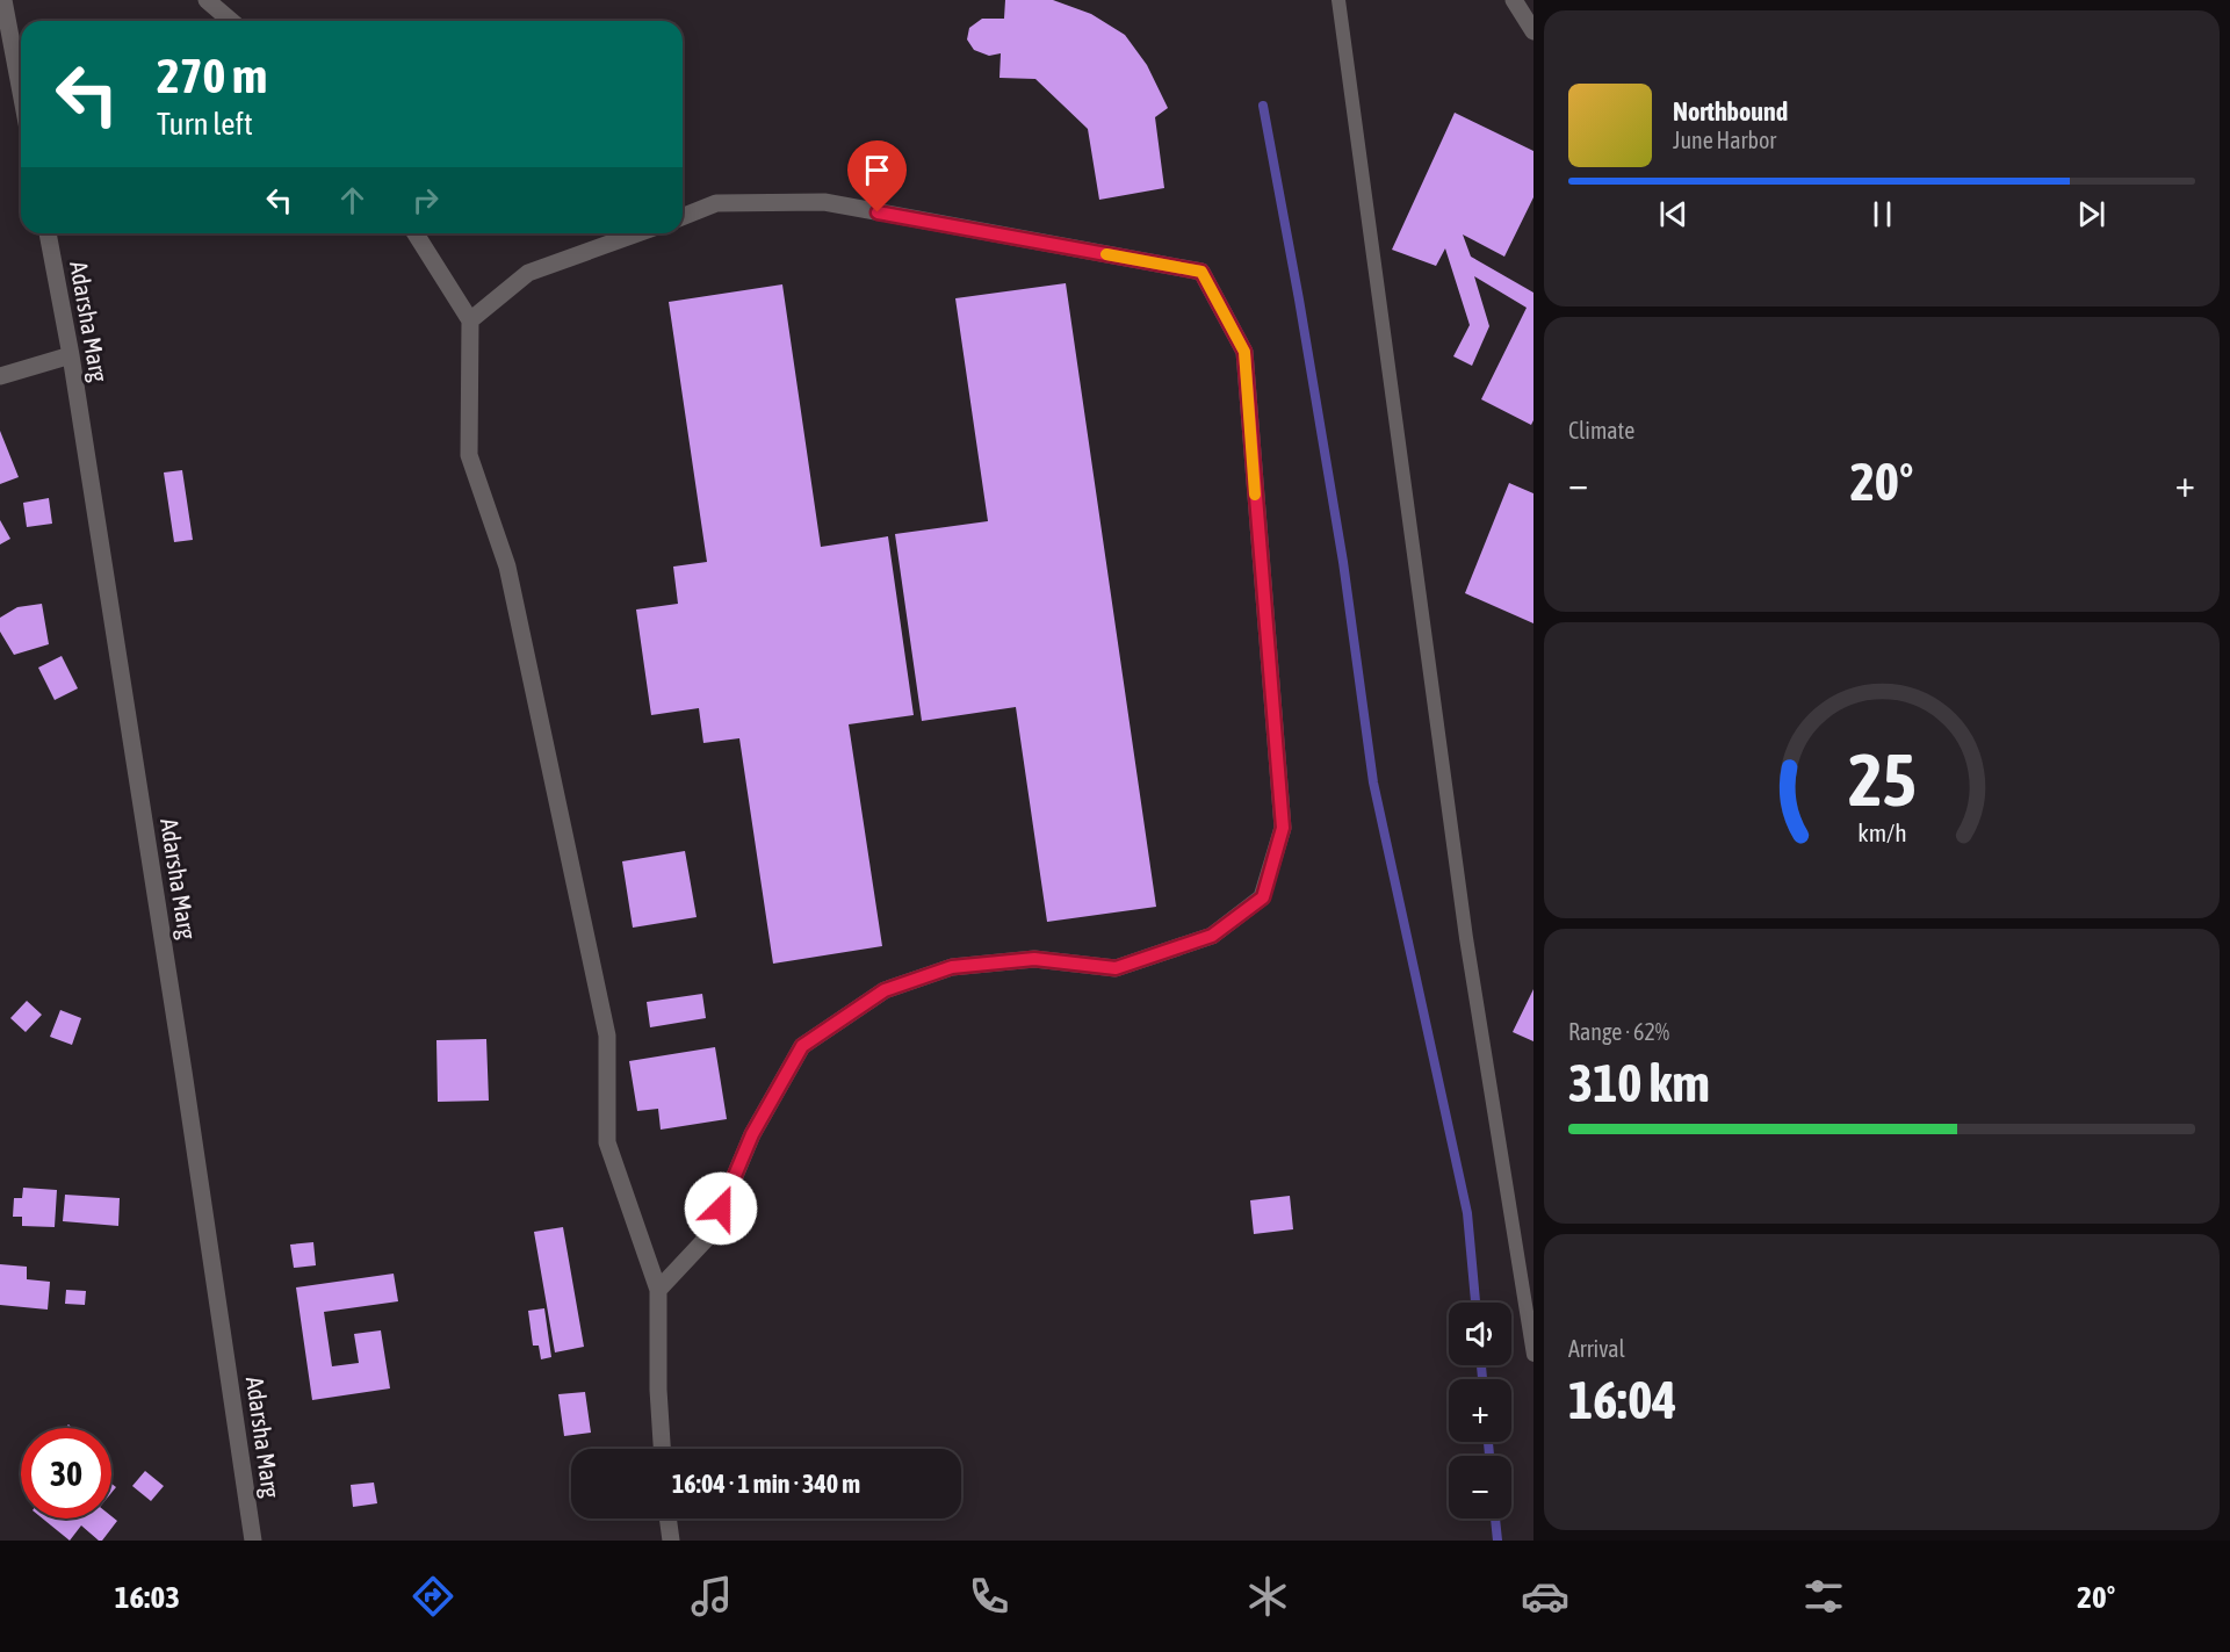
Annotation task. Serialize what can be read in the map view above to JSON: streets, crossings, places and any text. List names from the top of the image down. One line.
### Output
{"streets":{"street":["Adarsha Marg"]},"page":{"turn":["270 m","Turn left"],"song":["Northbound","June Harbor"],"tile":["Climate",["Range · 62%","310 km"],["Arrival","16:04"]],"heat":["−","20°","+"],"map_buttons":["+","−"],"limit":"30","trip":"16:04 · 1 min · 340 m","tabs":["16:03","20°"],"gauge":["25","km/h"]}}
